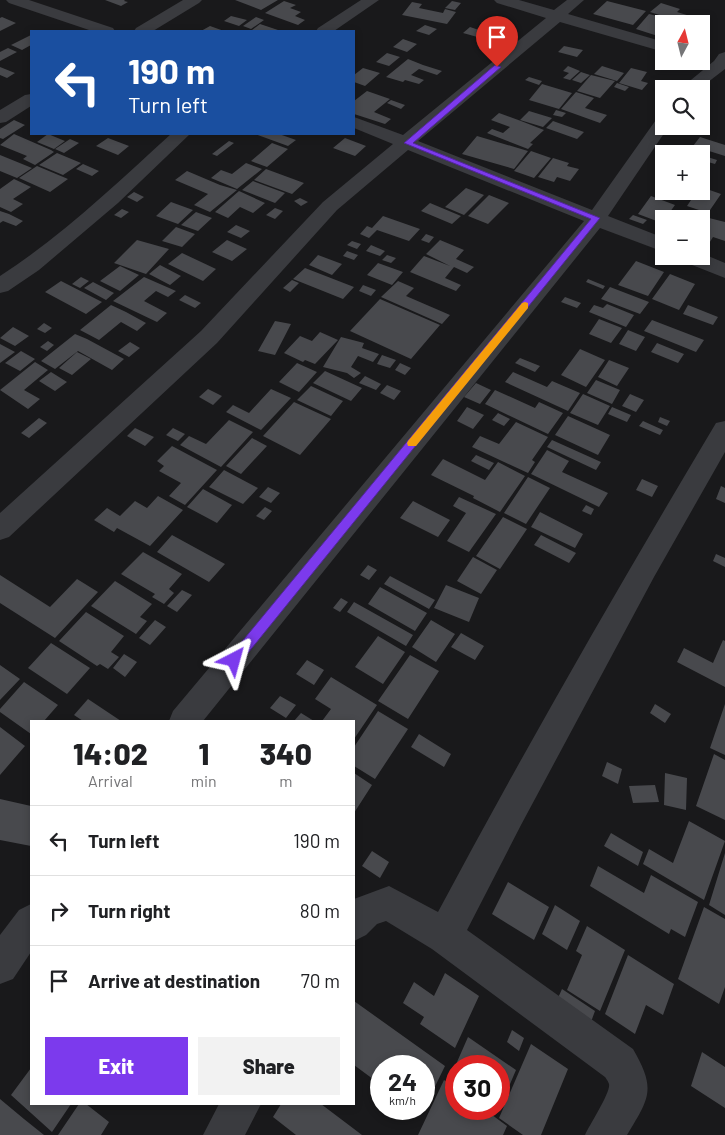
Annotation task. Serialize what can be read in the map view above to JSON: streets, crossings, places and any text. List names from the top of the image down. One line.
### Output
{"north":"top","page":{"map_buttons":["+","−"],"turn":["190 m","Turn left"],"eta":["14:02","Arrival","1","min","340","m"],"list":[{"name":"Turn left","value":"190 m"},{"name":"Turn right","value":"80 m"},{"name":"Arrive at destination","value":"70 m"}],"buttons":["Exit","Share"],"speed":"24 km/h","limit":"30"}}
